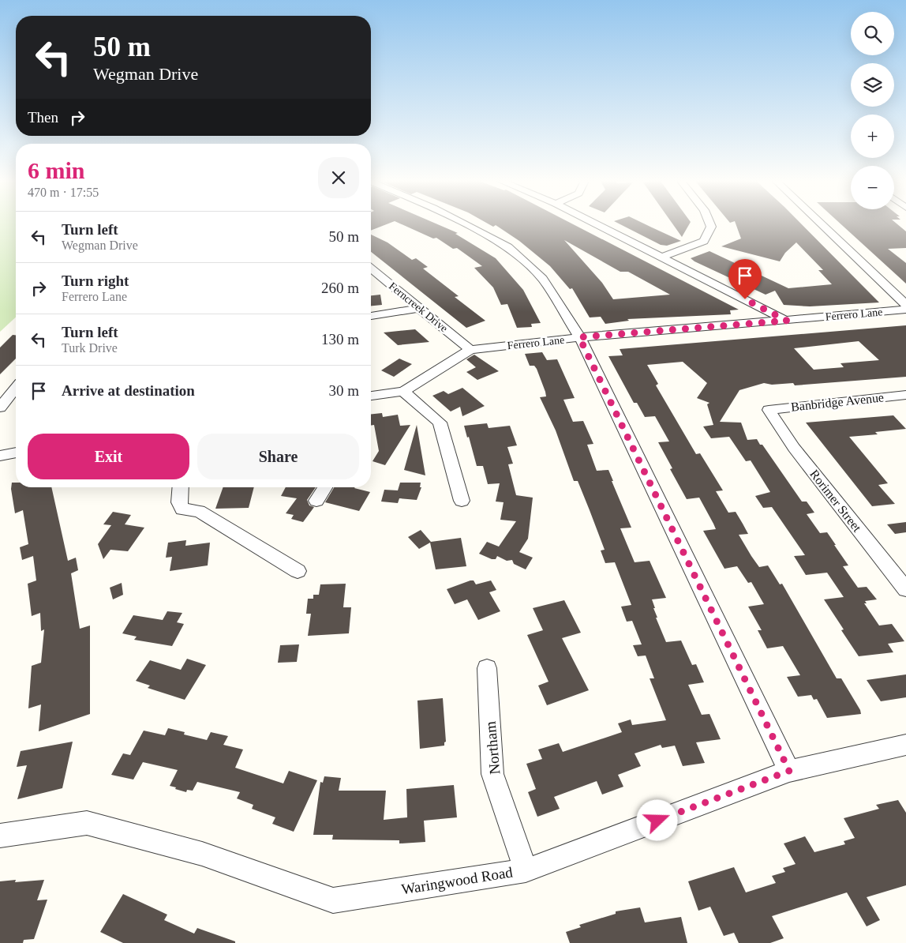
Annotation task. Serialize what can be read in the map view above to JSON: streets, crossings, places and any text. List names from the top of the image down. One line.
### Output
{"streets":{"street":["Ferncreek Drive","Ferrero Lane","Banbridge Avenue","Rorimer Street","Northam","Waringwood Road"]},"crossings":[["Ferncreek Drive","Ferrero Lane"],["Banbridge Avenue","Rorimer Street"],["Northam","Waringwood Road"]],"page":{"map_buttons":["+","−"],"turn":["50 m","Wegman Drive"],"then":"Then","heading":["6 min","470 m · 17:55"],"list":[{"name":"Turn left","note":"Wegman Drive","value":"50 m"},{"name":"Turn right","note":"Ferrero Lane","value":"260 m"},{"name":"Turn left","note":"Turk Drive","value":"130 m"},{"name":"Arrive at destination","value":"30 m"}],"buttons":["Exit","Share"]}}
